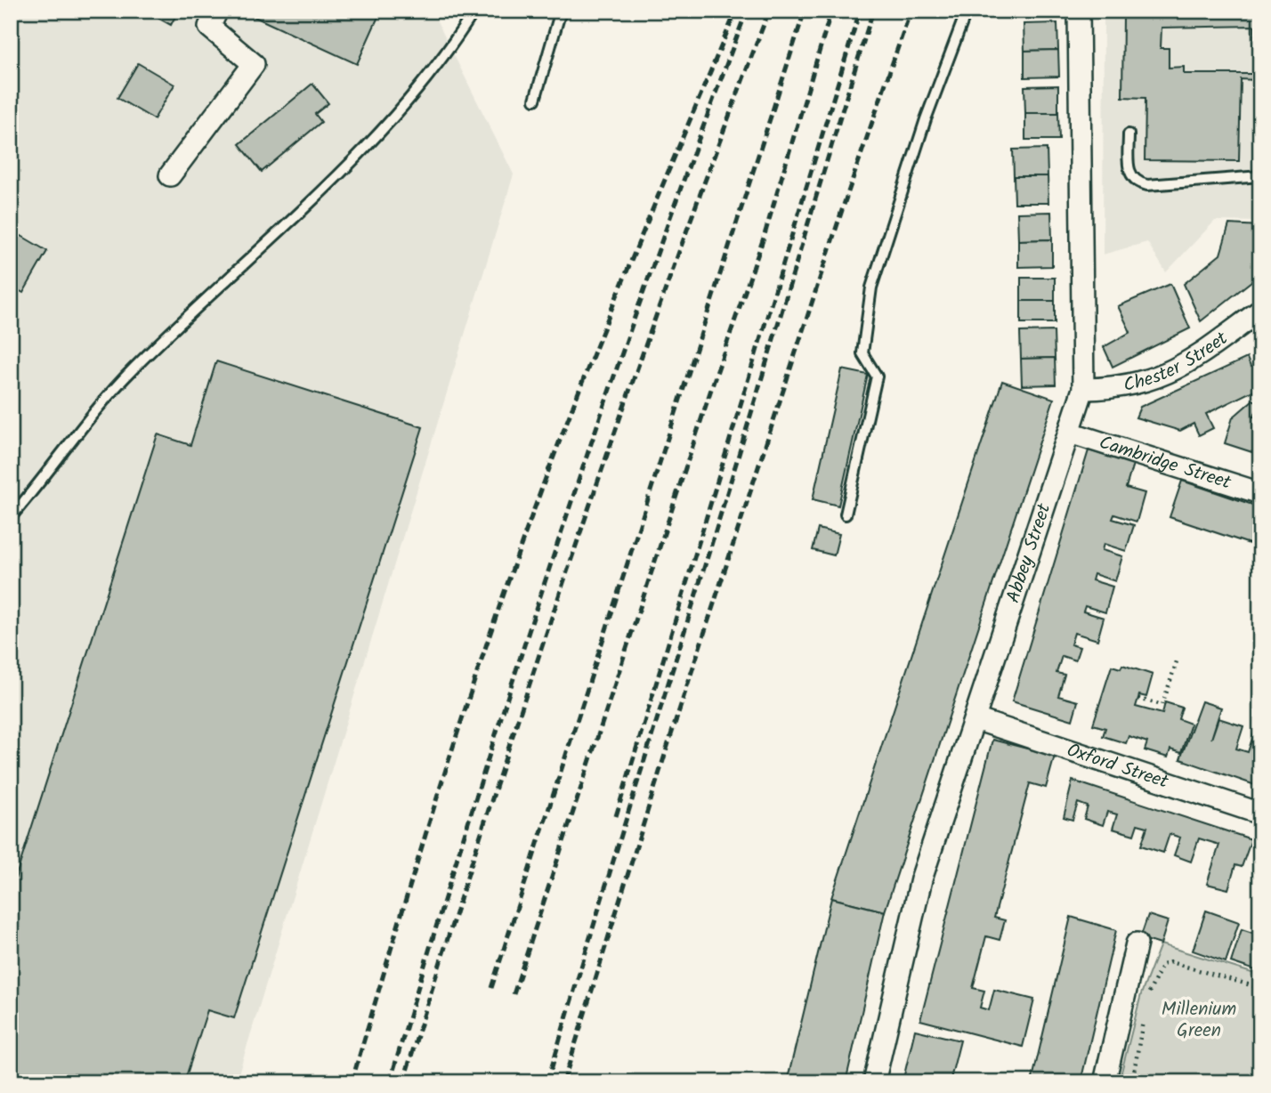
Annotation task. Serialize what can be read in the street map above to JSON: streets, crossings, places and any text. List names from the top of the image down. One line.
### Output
{"streets":{"street":["Chester Street","Cambridge Street","Abbey Street","Oxford Street"]},"crossings":[["Chester Street","Abbey Street"],["Cambridge Street","Abbey Street"],["Abbey Street","Oxford Street"]],"parks":["Millenium Green"]}
